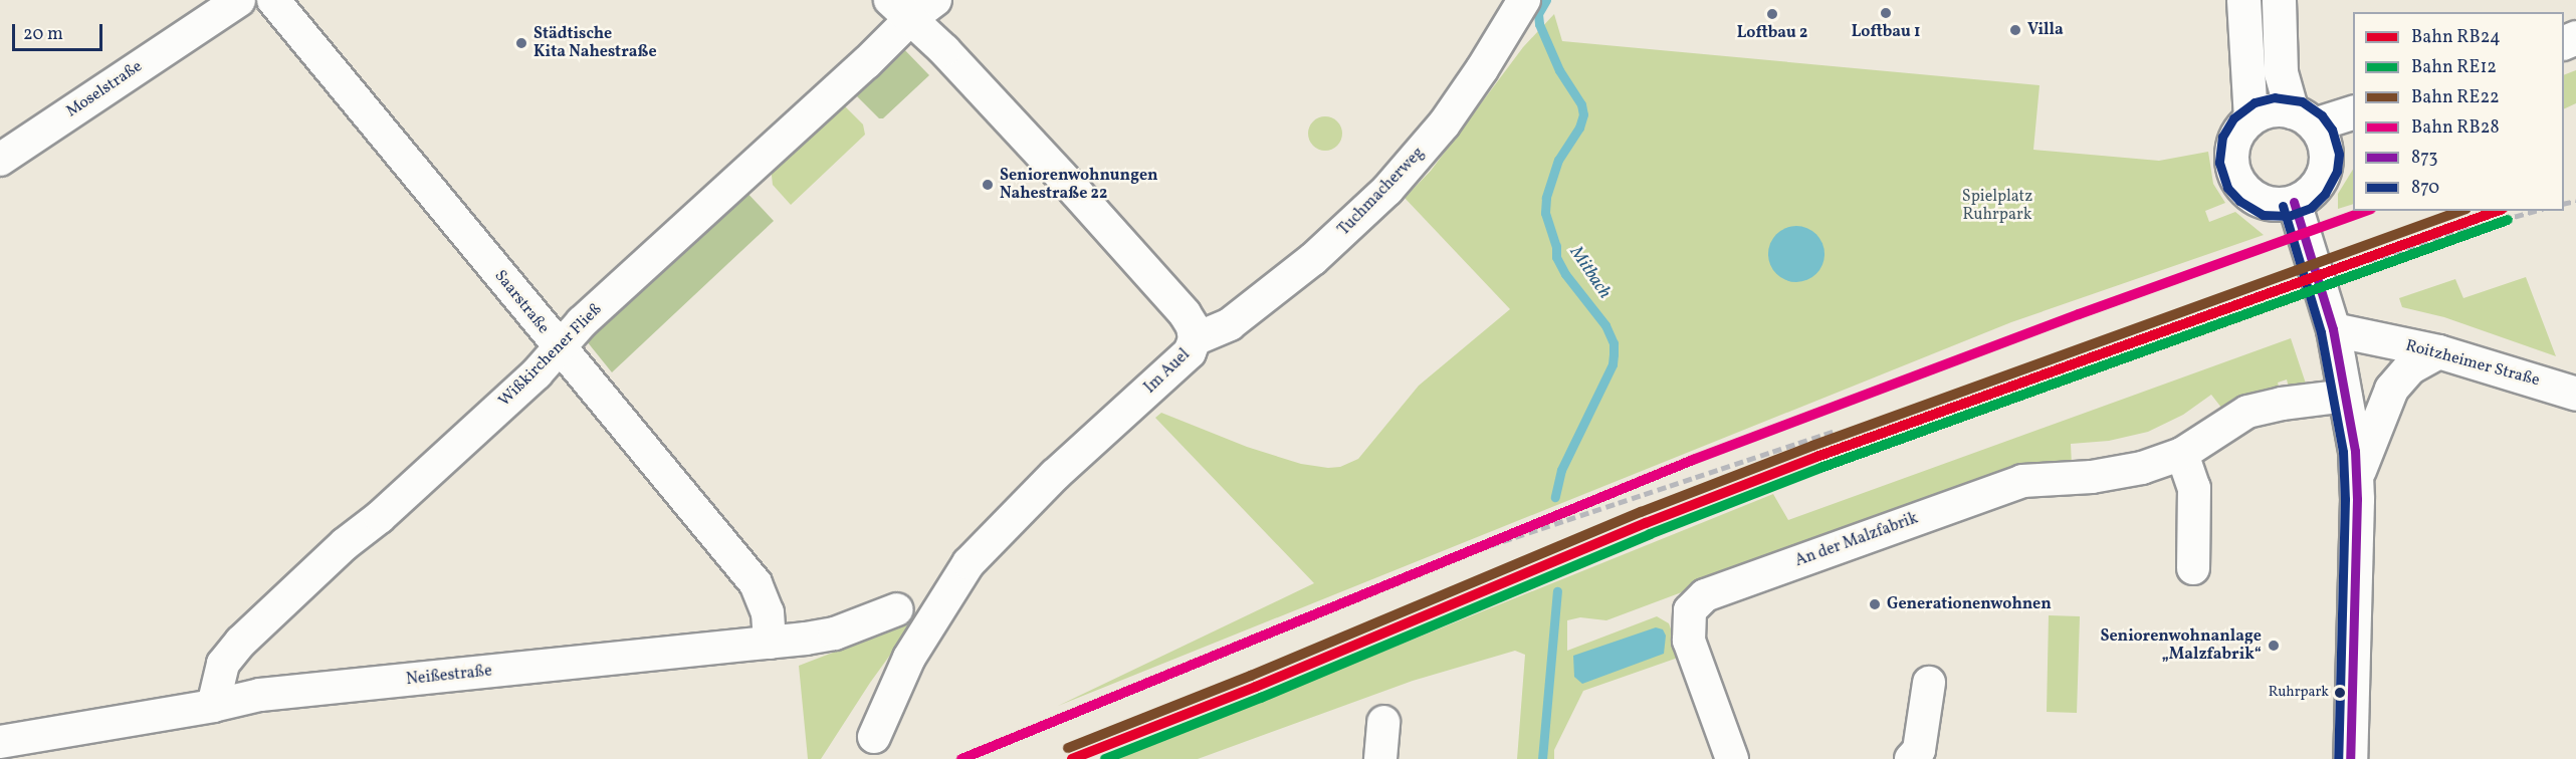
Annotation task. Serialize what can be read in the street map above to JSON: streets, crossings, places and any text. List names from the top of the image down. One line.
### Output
{"streets":{"street":["Moselstraße","Tuchmacherweg","Saarstraße","Wißkirchener Fließ","Roitzheimer Straße","Im Auel","An der Malzfabrik","Neißestraße"]},"crossings":[["Tuchmacherweg","Im Auel"],["Saarstraße","Wißkirchener Fließ"],["Saarstraße","Neißestraße"],["Wißkirchener Fließ","Im Auel"],["Wißkirchener Fließ","Neißestraße"]],"water":["Mitbach"],"parks":["Spielplatz Ruhrpark"],"places":["Loftbau 1","Loftbau 2","Villa","Städtische Kita Nahestraße","Seniorenwohnungen Nahestraße 22","Generationenwohnen","Seniorenwohnanlage „Malzfabrik“","Ruhrpark"],"lines":["transit line 870","transit line 873","rail line RB24","rail line RE22","rail line RB28","rail line RE12"],"legend":["Bahn RB24","Bahn RE12","Bahn RE22","Bahn RB28","873","870"],"scale_bar":"20 m"}
